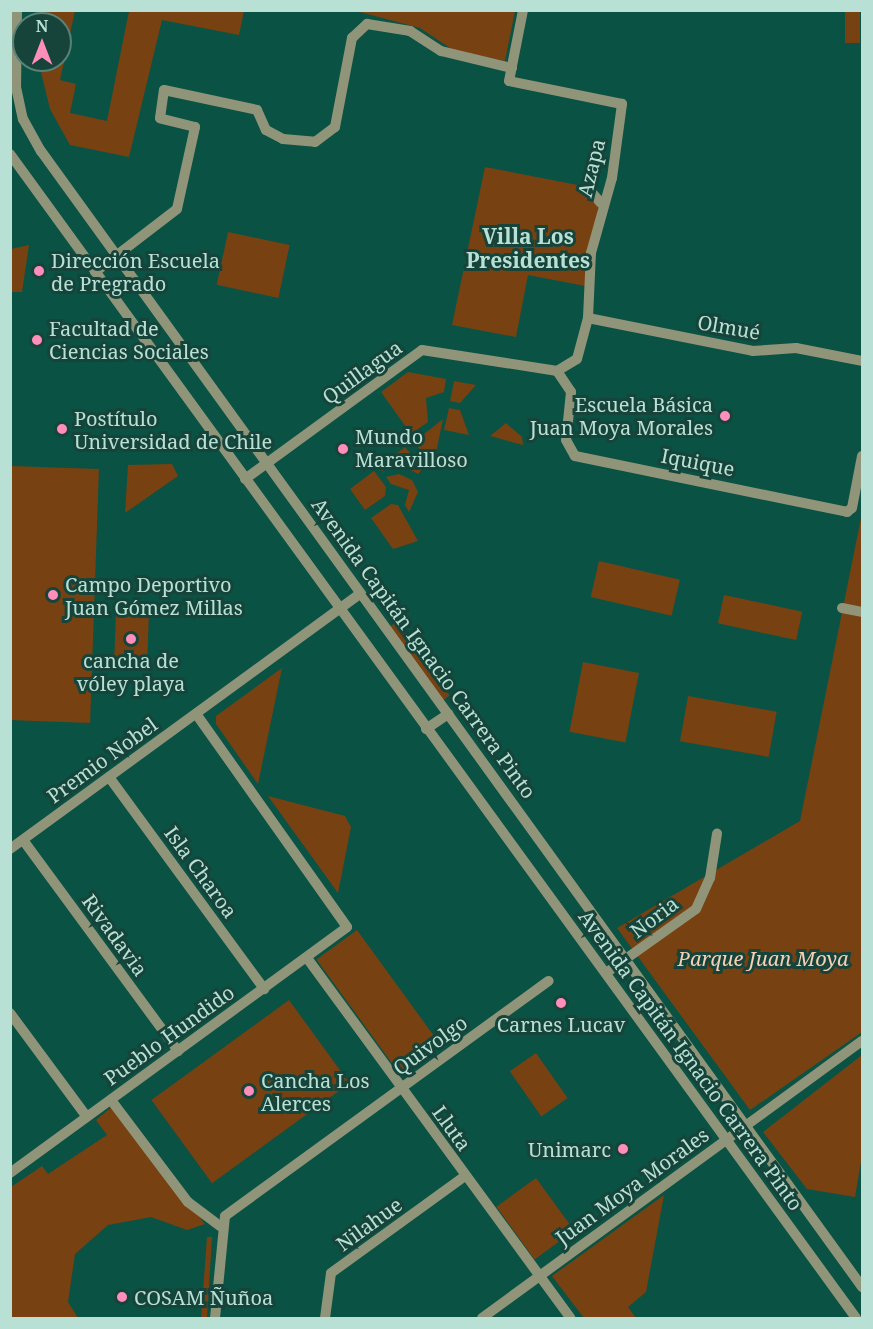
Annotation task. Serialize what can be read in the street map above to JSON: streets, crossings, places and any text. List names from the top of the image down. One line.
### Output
{"streets":{"street":["Azapa","Olmué","Quillagua","Iquique","Avenida Capitán Ignacio Carrera Pinto","Premio Nobel","Isla Charoa","Noria","Rivadavia","Pueblo Hundido","Quivolgo","Lluta","Juan Moya Morales","Nilahue"]},"crossings":[["Azapa","Olmué"],["Quillagua","Iquique"],["Quillagua","Avenida Capitán Ignacio Carrera Pinto"],["Avenida Capitán Ignacio Carrera Pinto","Premio Nobel"],["Avenida Capitán Ignacio Carrera Pinto","Noria"],["Avenida Capitán Ignacio Carrera Pinto","Juan Moya Morales"],["Premio Nobel","Isla Charoa"],["Premio Nobel","Rivadavia"],["Premio Nobel","Pueblo Hundido"],["Isla Charoa","Pueblo Hundido"],["Rivadavia","Pueblo Hundido"],["Pueblo Hundido","Lluta"],["Quivolgo","Lluta"],["Lluta","Juan Moya Morales"],["Lluta","Nilahue"]],"districts":["Villa Los Presidentes"],"parks":["Parque Juan Moya"],"places":["Dirección Escuela de Pregrado","Facultad de Ciencias Sociales","Escuela Básica Juan Moya Morales","Postítulo Universidad de Chile","Mundo Maravilloso","Campo Deportivo Juan Gómez Millas","cancha de vóley playa","Carnes Lucav","Cancha Los Alerces","Unimarc","COSAM Ñuñoa"],"north":"top"}
